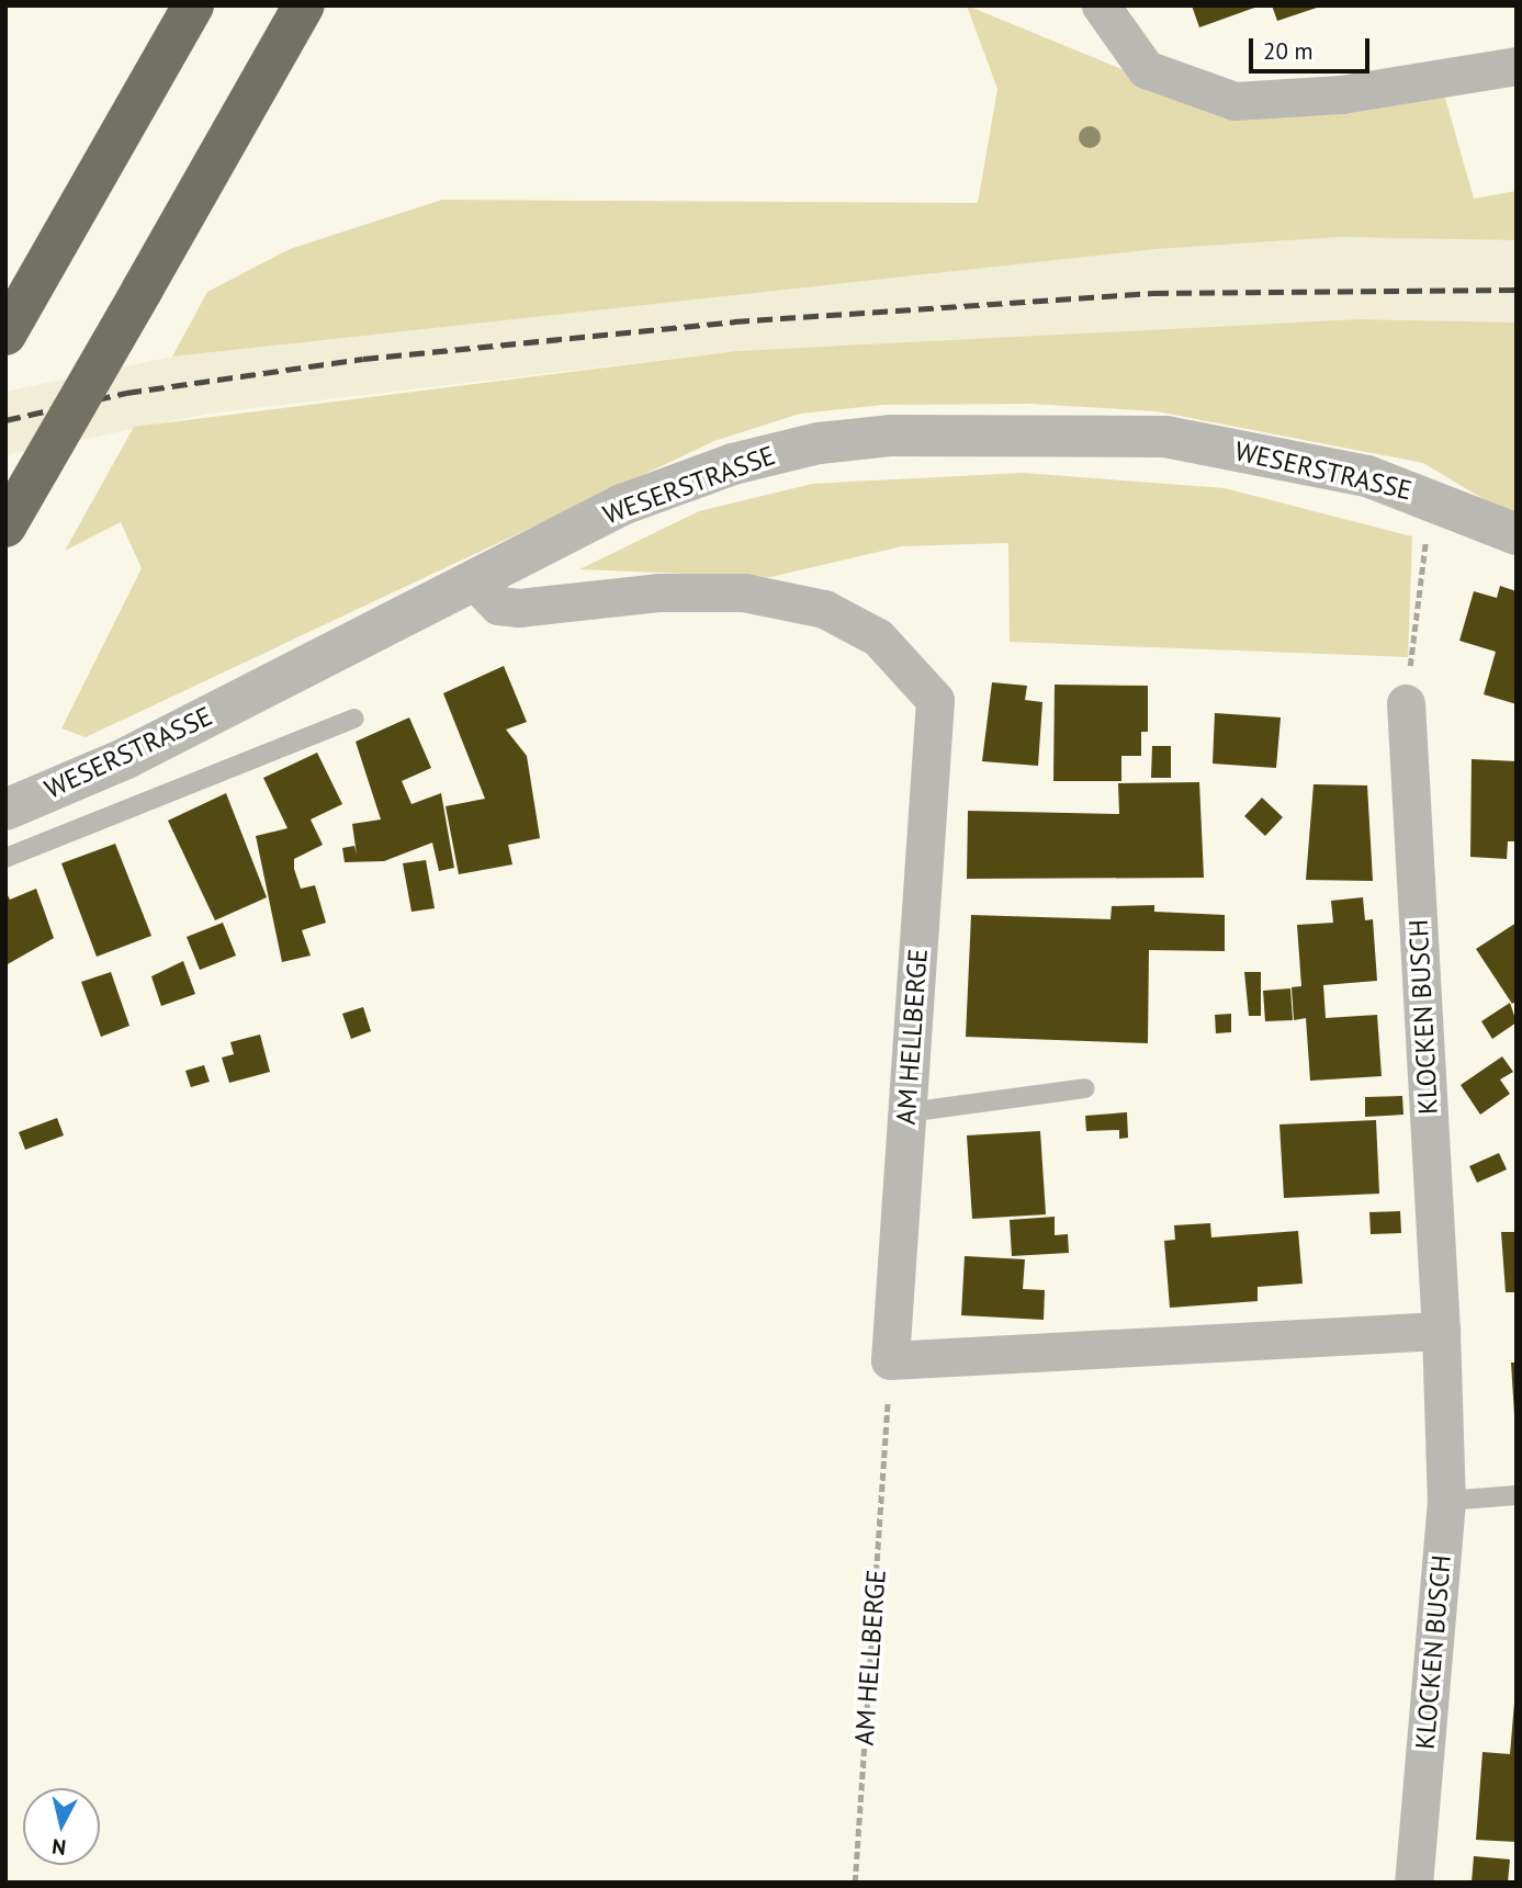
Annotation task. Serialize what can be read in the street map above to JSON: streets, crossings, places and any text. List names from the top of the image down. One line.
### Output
{"streets":{"street":["WESERSTRASSE","KLOCKEN BUSCH","AM HELLBERGE"]},"crossings":[["WESERSTRASSE","AM HELLBERGE"]],"scale_bar":"20 m","north":"bottom"}
